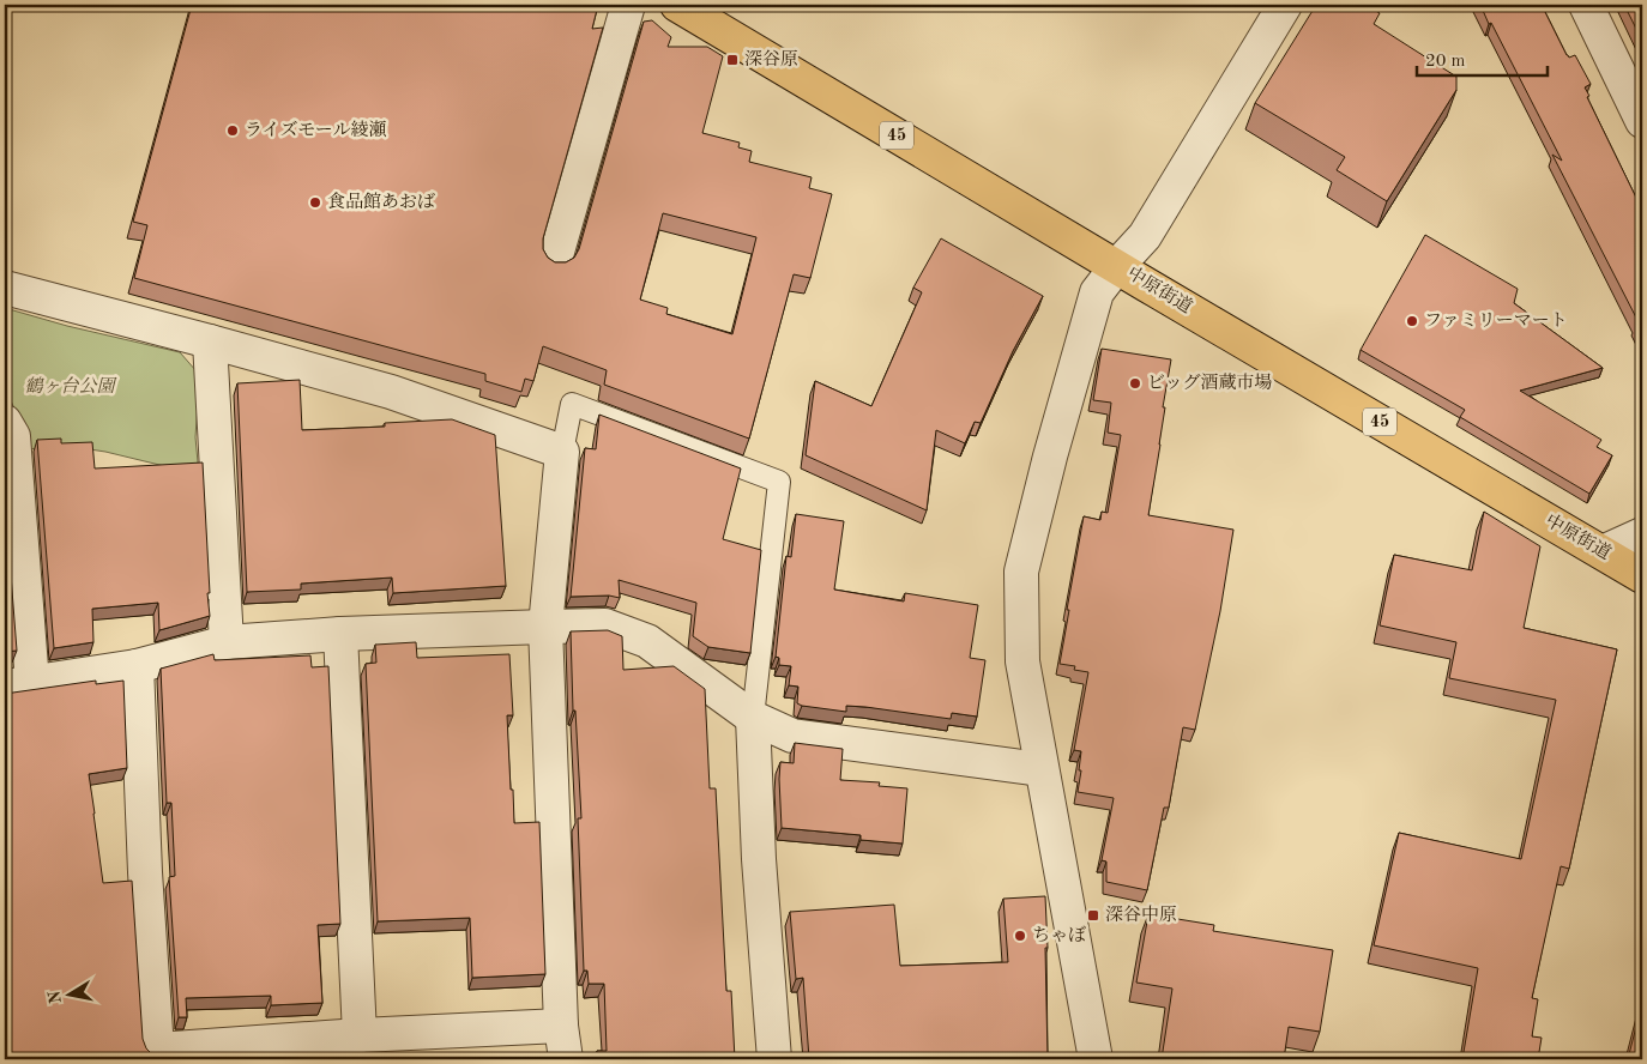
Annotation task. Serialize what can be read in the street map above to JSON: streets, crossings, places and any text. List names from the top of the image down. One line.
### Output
{"streets":{"main road":["45","中原街道"]},"parks":["鶴ヶ台公園"],"places":{"transit":["深谷原","深谷中原"],"other":["ライズモール綾瀬","食品館あおば","ファミリーマート","ビッグ酒蔵市場","ちゃぼ"]},"scale_bar":"20 m","north":"left"}
